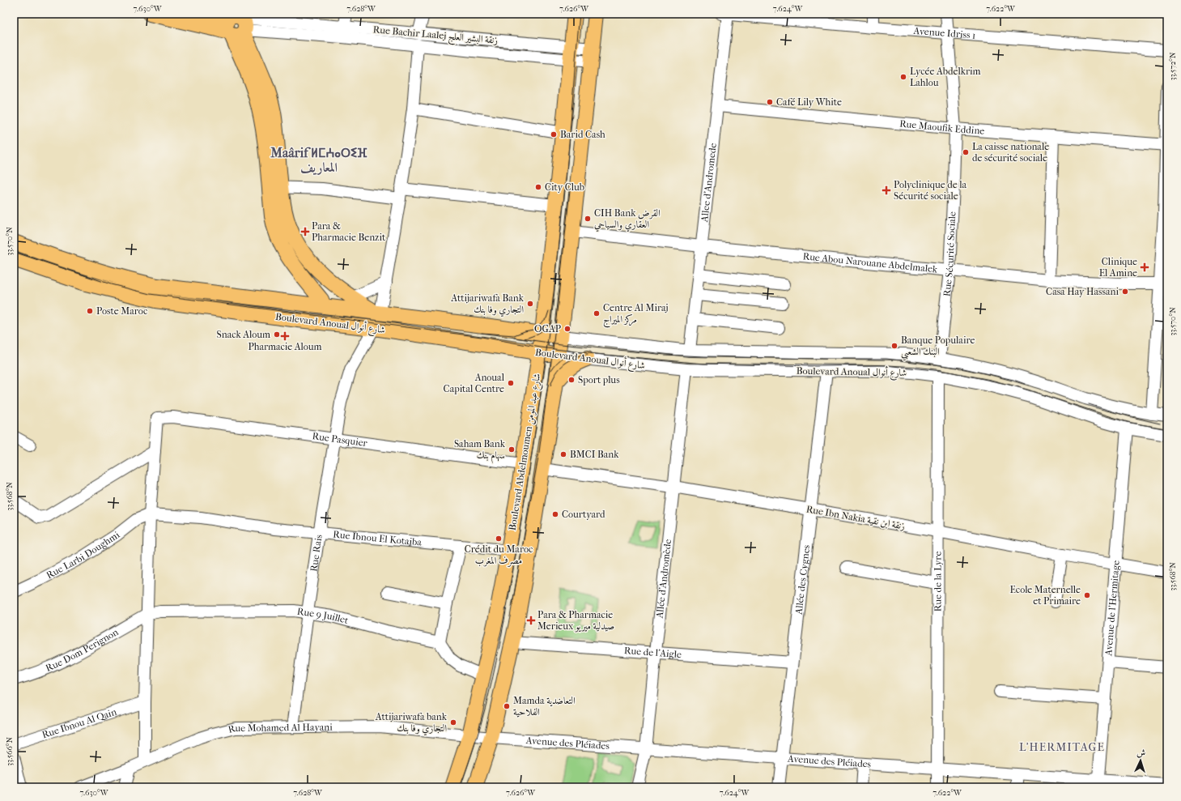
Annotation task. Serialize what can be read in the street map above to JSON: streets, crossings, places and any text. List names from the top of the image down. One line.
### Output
{"streets":{"main road":["Boulevard Anoual شارع أنوال","Boulevard Abdelmoumen شارع عبد المومن"],"street":["Avenue Idriss 1","Rue Bachir Laalej زنقة البشير العلج","Rue Maoufik Eddine","Allee d'Andromede","Rue Sécurité Sociale","Rue Abou Narouane Abdelmalek","Rue Pasquier","Rue Ibn Nakia زنقة ابن نقية","Rue Ibnou El Kotaiba","Rue Rais","Rue Larbi Doughmi","Allée d'Andromède","Allée des Cygnes","Rue de la Lyre","Avenue de l'Hermitage","Rue 9 Juillet","Rue Dom Perignon","Rue de l'Aigle","Rue Ibnou Al Qain","Rue Mohamed Al Hayani","Avenue des Pléiades"]},"crossings":[["Avenue Idriss 1","Allee d'Andromede"],["Avenue Idriss 1","Rue Sécurité Sociale"],["Rue Bachir Laalej زنقة البشير العلج","Boulevard Abdelmoumen شارع عبد المومن"],["Rue Maoufik Eddine","Allee d'Andromede"],["Rue Maoufik Eddine","Rue Sécurité Sociale"],["Allee d'Andromede","Rue Abou Narouane Abdelmalek"],["Allee d'Andromede","Boulevard Anoual شارع أنوال"],["Rue Sécurité Sociale","Rue Abou Narouane Abdelmalek"],["Rue Sécurité Sociale","Boulevard Anoual شارع أنوال"],["Rue Abou Narouane Abdelmalek","Boulevard Abdelmoumen شارع عبد المومن"],["Boulevard Anoual شارع أنوال","Boulevard Abdelmoumen شارع عبد المومن"],["Boulevard Anoual شارع أنوال","Rue Rais"],["Boulevard Anoual شارع أنوال","Allée d'Andromède"],["Boulevard Anoual شارع أنوال","Allée des Cygnes"],["Boulevard Anoual شارع أنوال","Rue de la Lyre"],["Boulevard Anoual شارع أنوال","Avenue de l'Hermitage"],["Rue Pasquier","Boulevard Abdelmoumen شارع عبد المومن"],["Rue Pasquier","Rue Rais"],["Boulevard Abdelmoumen شارع عبد المومن","Rue Ibn Nakia زنقة ابن نقية"],["Boulevard Abdelmoumen شارع عبد المومن","Rue Ibnou El Kotaiba"],["Boulevard Abdelmoumen شارع عبد المومن","Rue de l'Aigle"],["Boulevard Abdelmoumen شارع عبد المومن","Rue Mohamed Al Hayani"],["Boulevard Abdelmoumen شارع عبد المومن","Avenue des Pléiades"],["Rue Ibn Nakia زنقة ابن نقية","Allée d'Andromède"],["Rue Ibn Nakia زنقة ابن نقية","Allée des Cygnes"],["Rue Ibn Nakia زنقة ابن نقية","Rue de la Lyre"],["Rue Ibn Nakia زنقة ابن نقية","Avenue de l'Hermitage"],["Rue Ibnou El Kotaiba","Rue Rais"],["Rue Ibnou El Kotaiba","Rue Larbi Doughmi"],["Rue Rais","Rue 9 Juillet"],["Rue Rais","Rue Mohamed Al Hayani"],["Allée d'Andromède","Rue de l'Aigle"],["Allée d'Andromède","Avenue des Pléiades"],["Allée des Cygnes","Rue de l'Aigle"],["Allée des Cygnes","Avenue des Pléiades"],["Rue de la Lyre","Avenue des Pléiades"],["Avenue de l'Hermitage","Avenue des Pléiades"],["Rue 9 Juillet","Rue Dom Perignon"],["Rue Mohamed Al Hayani","Avenue des Pléiades"]],"districts":["Maârif ⵍⵎⵄⴰⵔⵉⴼ المعاريف","L'HERMITAGE"],"places":{"other":["Lycée Abdelkrim Lahlou","Café Lily White","Barid Cash","La caisse nationale de sécurité sociale","City Club","CIH Bank القرض العقاري والسياحي","Casa Hay Hassani","Attijariwafa Bank التجاري وفا بنك","Poste Maroc","Centre Al Miraj مركز الميراج","OGAP","Snack Aloum","Banque Populaire البنك الشعبي","Sport plus","Anoual Capital Centre","Saham Bank سهام بنك","BMCI Bank","Courtyard","Crédit du Maroc مصرف المغرب","Ecole Maternelle et Primaire","Mamda التعاضدية الفلاحية","Attijariwafa bank التجاري وفا بنك"],"health":["Polyclinique de la Sécurité sociale","Para & Pharmacie Benzit","Clinique El Amine","Pharmacie Aloum","Para & Pharmacie Merieux صيدلية ميريو"]},"north":"top","coordinates":["7.630°W","7.628°W","7.626°W","7.624°W","7.622°W","33.572°N","33.570°N","33.568°N","33.566°N"]}
